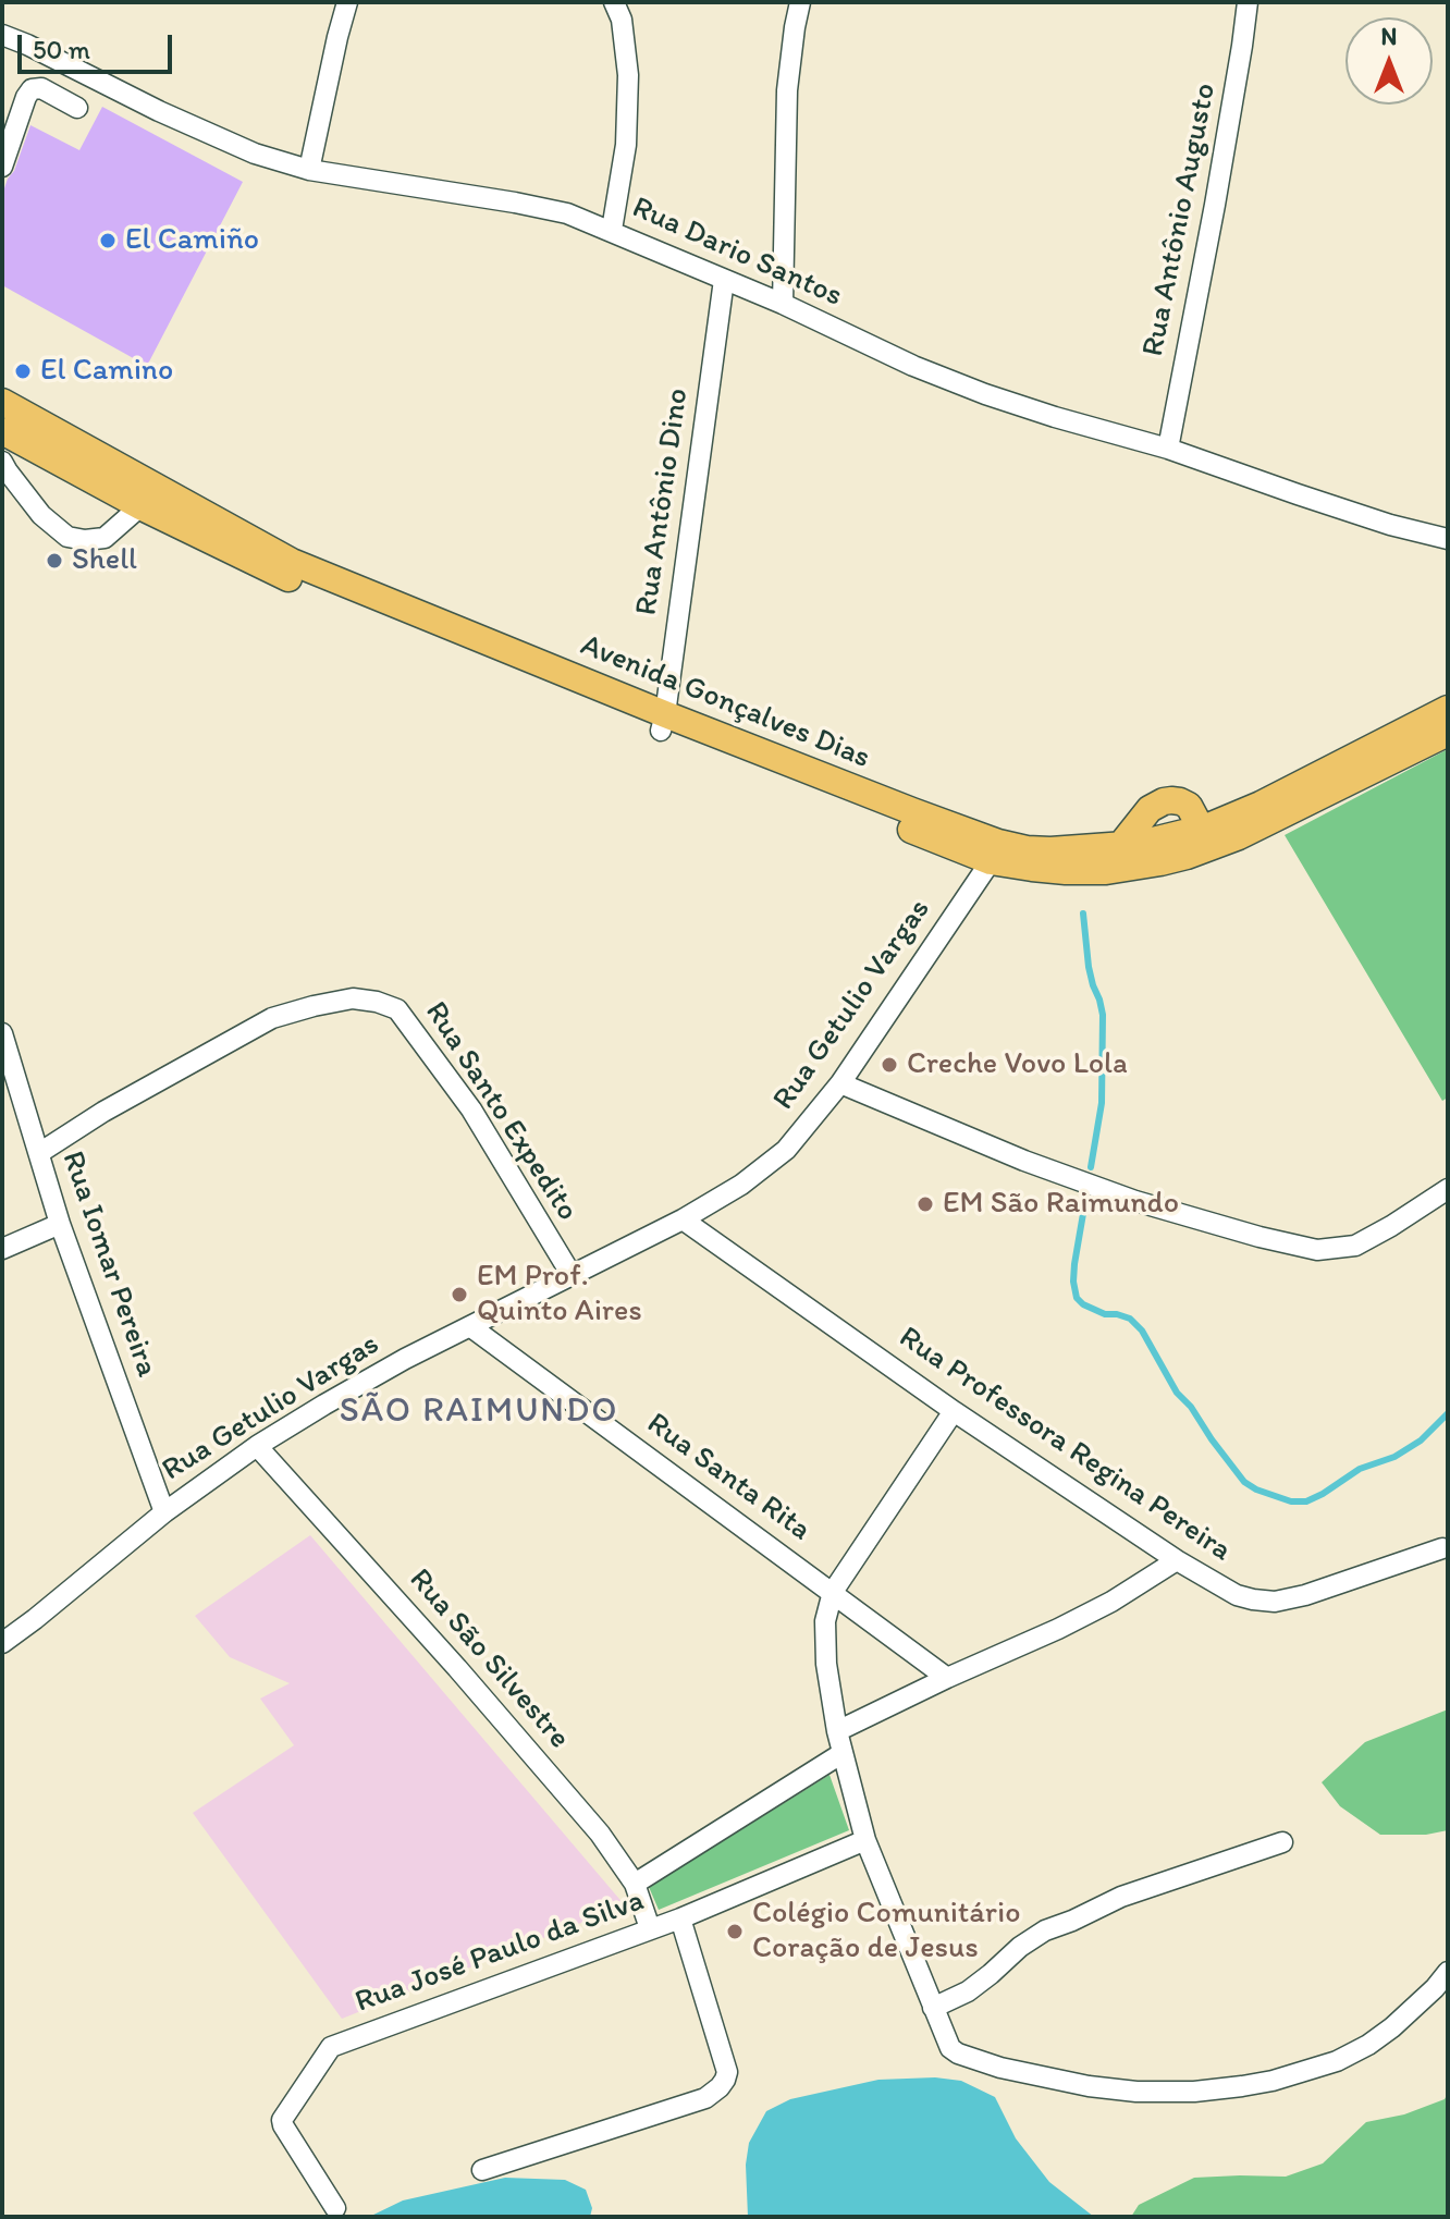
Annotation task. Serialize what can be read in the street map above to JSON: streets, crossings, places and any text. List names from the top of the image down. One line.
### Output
{"streets":{"main road":["Avenida Gonçalves Dias"],"street":["Rua Antônio Augusto","Rua Dario Santos","Rua Antônio Dino","Rua Getulio Vargas","Rua Santo Expedito","Rua Iomar Pereira","Rua Professora Regina Pereira","Rua Santa Rita","Rua São Silvestre","Rua José Paulo da Silva"]},"crossings":[["Rua Antônio Augusto","Rua Dario Santos"],["Rua Dario Santos","Rua Antônio Dino"],["Rua Antônio Dino","Avenida Gonçalves Dias"],["Avenida Gonçalves Dias","Rua Getulio Vargas"],["Rua Getulio Vargas","Rua Santo Expedito"],["Rua Getulio Vargas","Rua Iomar Pereira"],["Rua Getulio Vargas","Rua Professora Regina Pereira"],["Rua Getulio Vargas","Rua Santa Rita"],["Rua Getulio Vargas","Rua São Silvestre"],["Rua Santo Expedito","Rua Iomar Pereira"],["Rua São Silvestre","Rua José Paulo da Silva"]],"districts":["SÃO RAIMUNDO"],"places":["El Camiño","El Camino","Shell","Creche Vovo Lola","EM São Raimundo","EM Prof. Quinto Aires","Colégio Comunitário Coração de Jesus"],"scale_bar":"50 m","north":"top"}
